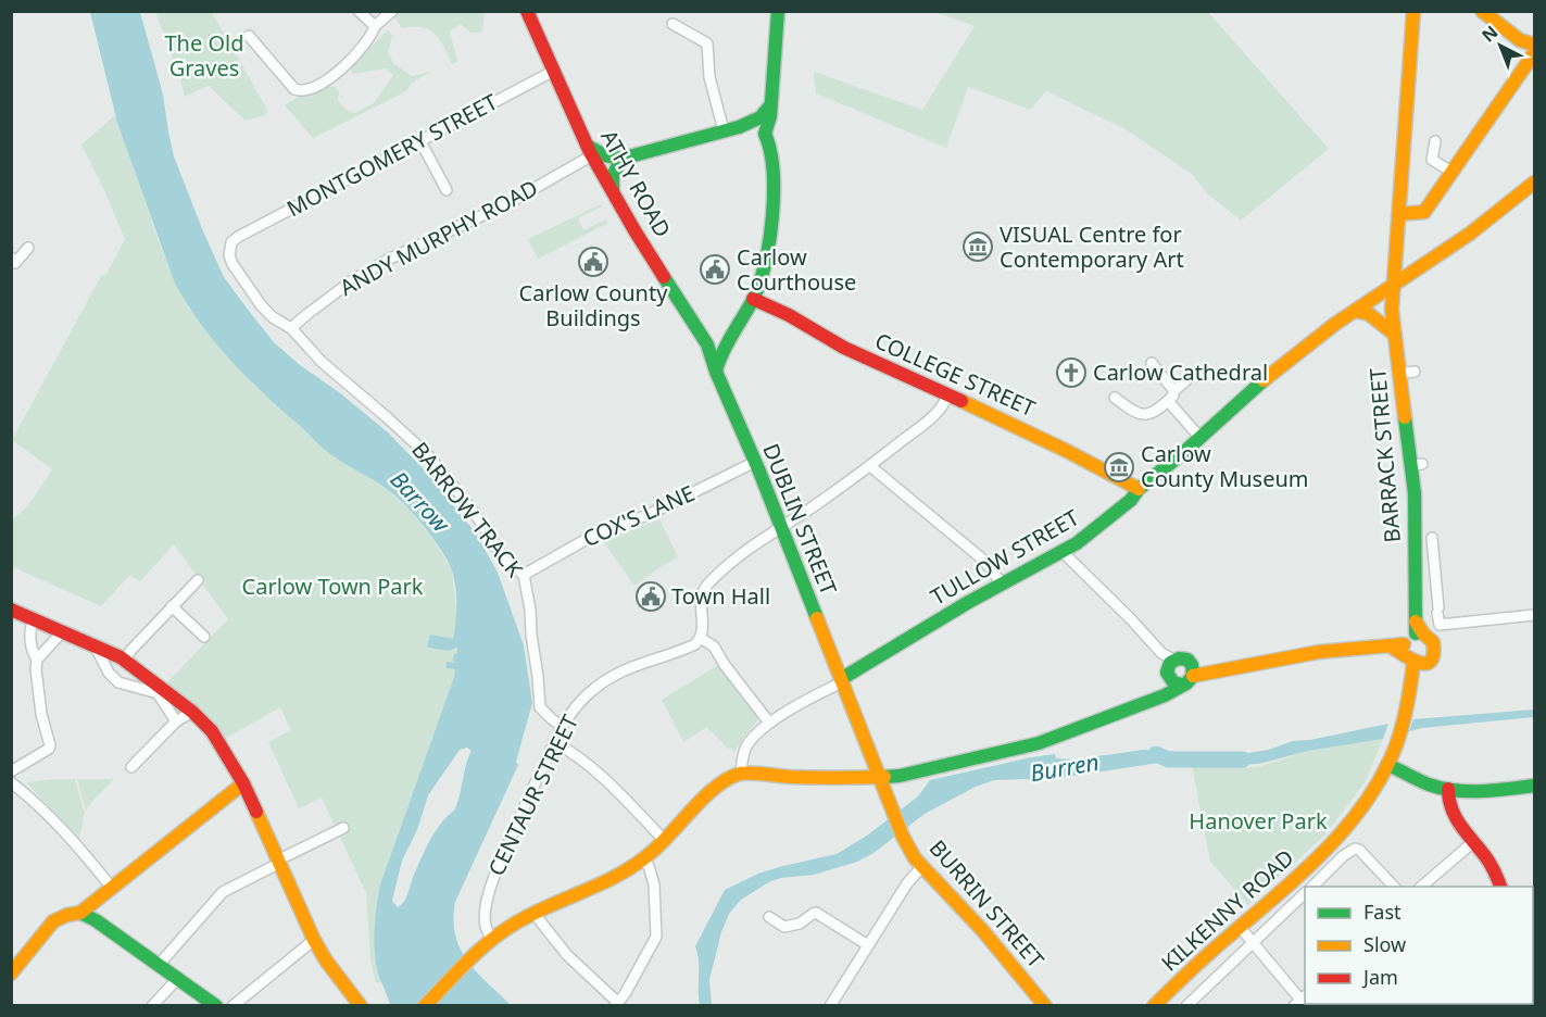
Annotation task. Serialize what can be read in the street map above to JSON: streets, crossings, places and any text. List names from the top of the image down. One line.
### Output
{"streets":{"main road":["ATHY ROAD","COLLEGE STREET","BARRACK STREET","DUBLIN STREET","TULLOW STREET","BURRIN STREET","KILKENNY ROAD"],"street":["MONTGOMERY STREET","ANDY MURPHY ROAD","BARROW TRACK","COX'S LANE","CENTAUR STREET"]},"crossings":[["MONTGOMERY STREET","ATHY ROAD"],["MONTGOMERY STREET","BARROW TRACK"],["ATHY ROAD","ANDY MURPHY ROAD"],["ATHY ROAD","DUBLIN STREET"],["ANDY MURPHY ROAD","BARROW TRACK"],["COLLEGE STREET","TULLOW STREET"],["BARRACK STREET","TULLOW STREET"],["BARRACK STREET","KILKENNY ROAD"],["BARROW TRACK","COX'S LANE"],["BARROW TRACK","CENTAUR STREET"],["COX'S LANE","DUBLIN STREET"],["DUBLIN STREET","TULLOW STREET"],["DUBLIN STREET","BURRIN STREET"],["TULLOW STREET","BURRIN STREET"]],"water":["Barrow","Burren"],"parks":["The Old Graves","Carlow Town Park","Hanover Park"],"places":{"museum":["VISUAL Centre for Contemporary Art","Carlow County Museum"],"public building":["Carlow County Buildings","Carlow Courthouse","Town Hall"],"church":["Carlow Cathedral"]},"legend":["Fast","Slow","Jam"],"north":"top left"}
